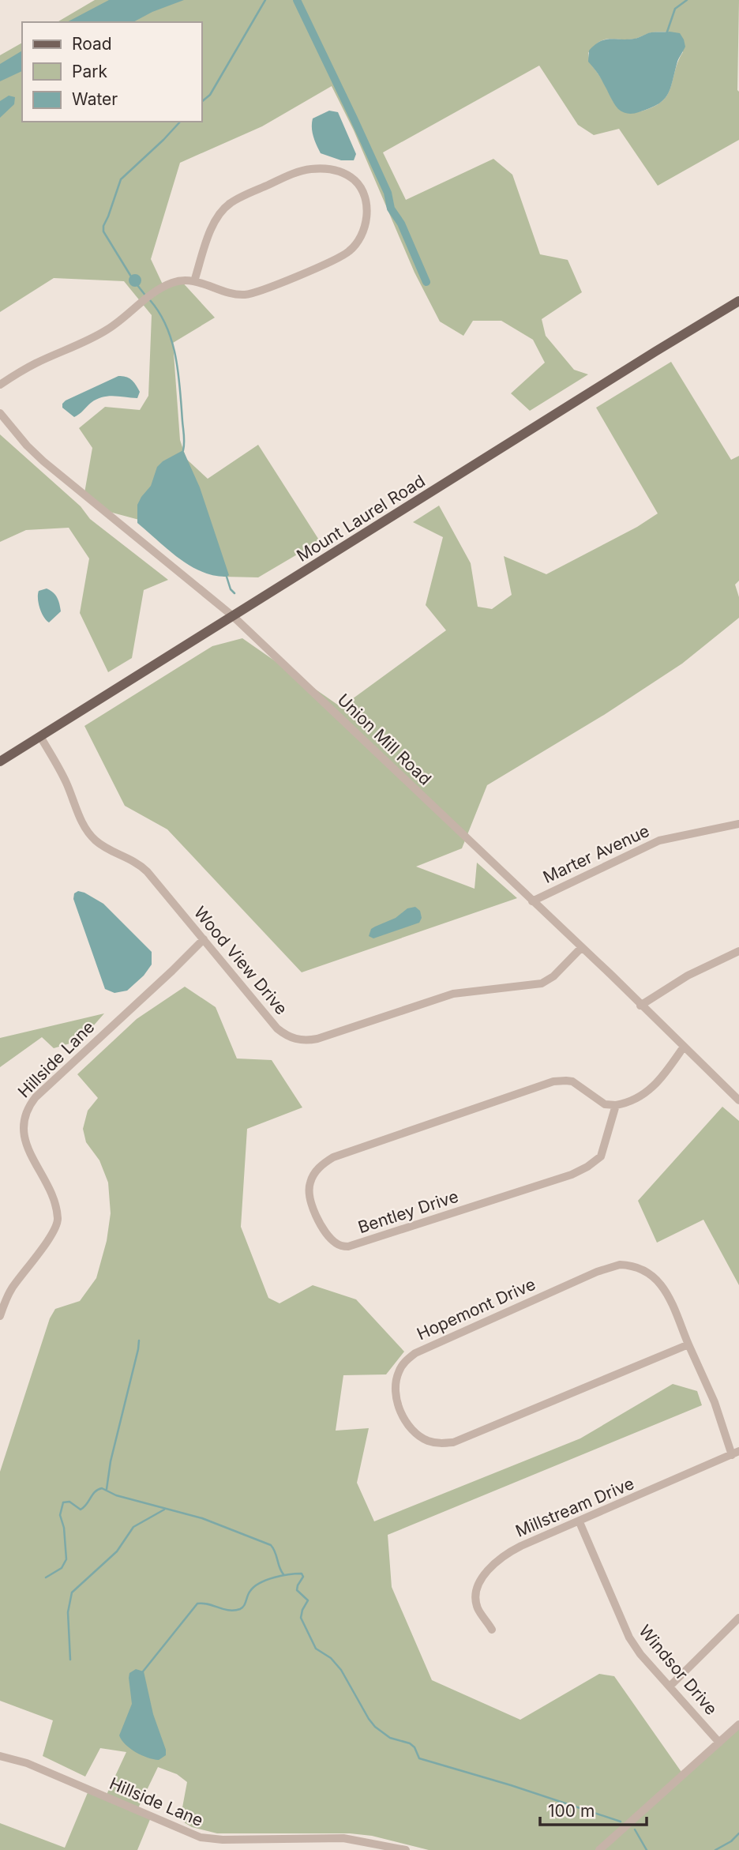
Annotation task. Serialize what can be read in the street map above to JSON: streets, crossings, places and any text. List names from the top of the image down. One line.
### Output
{"streets":{"main road":["Mount Laurel Road"],"street":["Union Mill Road","Marter Avenue","Wood View Drive","Hillside Lane","Bentley Drive","Hopemont Drive","Millstream Drive","Windsor Drive"]},"crossings":[["Mount Laurel Road","Union Mill Road"],["Mount Laurel Road","Wood View Drive"],["Union Mill Road","Marter Avenue"],["Union Mill Road","Wood View Drive"],["Wood View Drive","Hillside Lane"],["Hopemont Drive","Millstream Drive"],["Millstream Drive","Windsor Drive"]],"legend":["Road","Park","Water"],"scale_bar":"100 m"}
